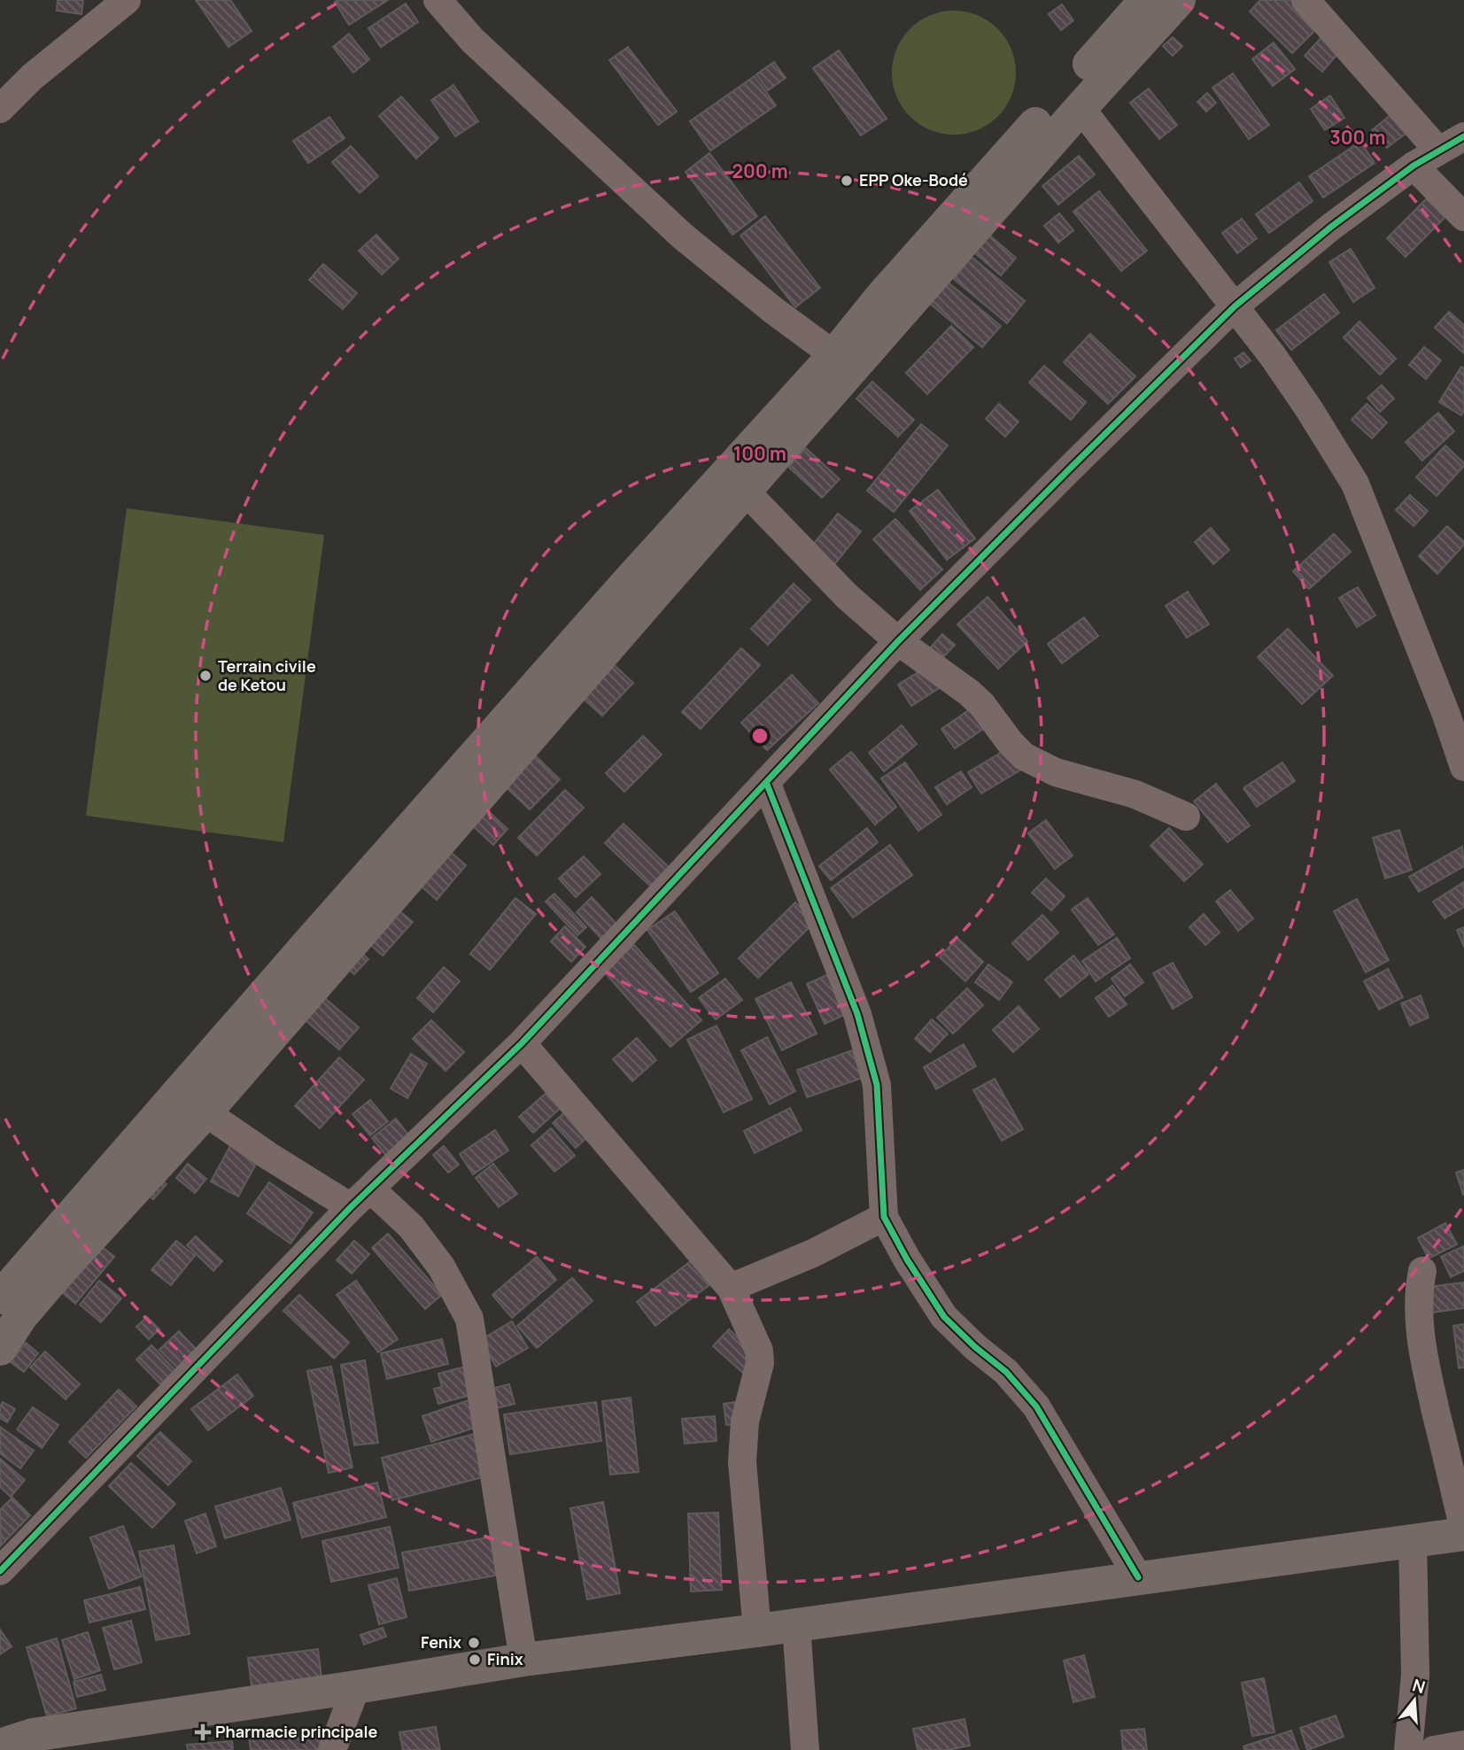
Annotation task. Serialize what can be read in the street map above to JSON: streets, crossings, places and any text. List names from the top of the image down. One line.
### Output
{"places":{"other":["EPP Oke-Bodé","Terrain civile de Ketou","Fenix","Finix"],"health":["Pharmacie principale"]},"north":"top","rings":["300 m","200 m","100 m"]}
